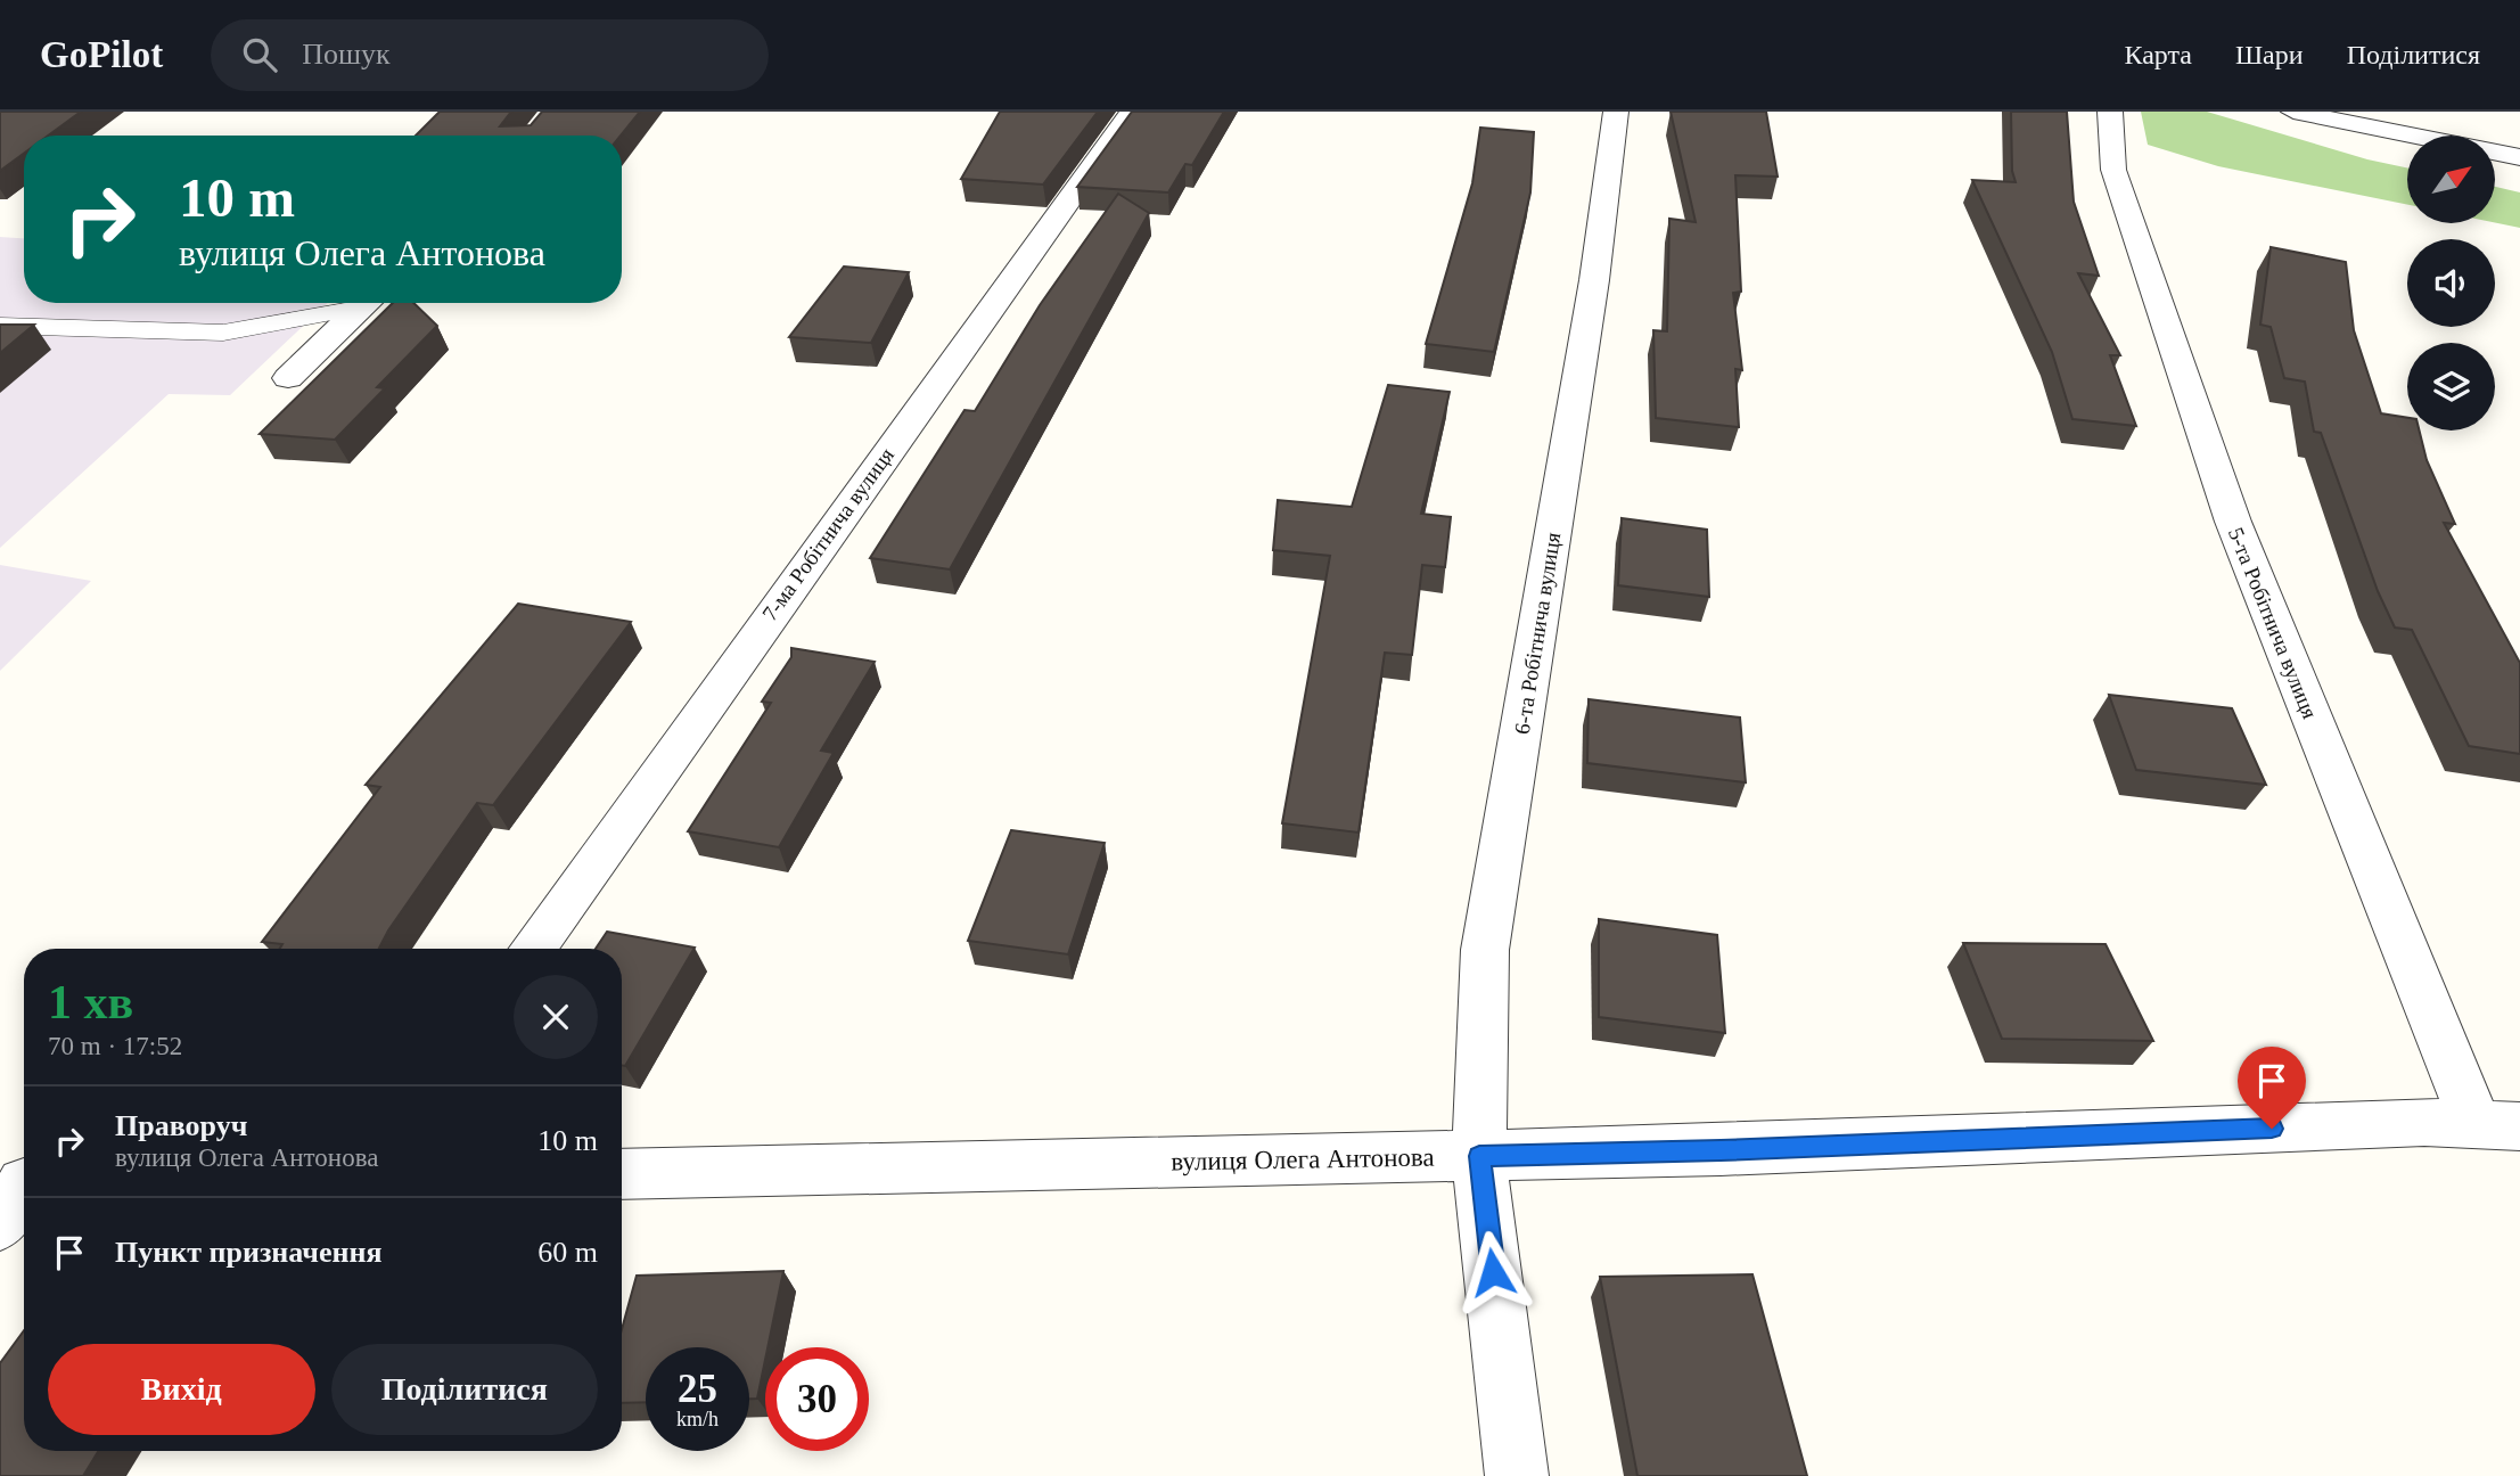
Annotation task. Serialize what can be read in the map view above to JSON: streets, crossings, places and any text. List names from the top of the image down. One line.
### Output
{"streets":{"street":["7-ма Робітнича вулиця","5-та Робітнича вулиця","6-та Робітнича вулиця","вулиця Олега Антонова"]},"crossings":[["5-та Робітнича вулиця","вулиця Олега Антонова"],["6-та Робітнича вулиця","вулиця Олега Антонова"]],"north":"top right","page":{"header":"GoPilot","search":"Пошук","nav":["Карта","Шари","Поділитися"],"turn":["10 m","вулиця Олега Антонова"],"heading":["1 хв","70 m · 17:52"],"list":[{"name":"Праворуч","note":"вулиця Олега Антонова","value":"10 m"},{"name":"Пункт призначення","value":"60 m"}],"buttons":["Вихід","Поділитися"],"speed":"25 km/h","limit":"30"}}
